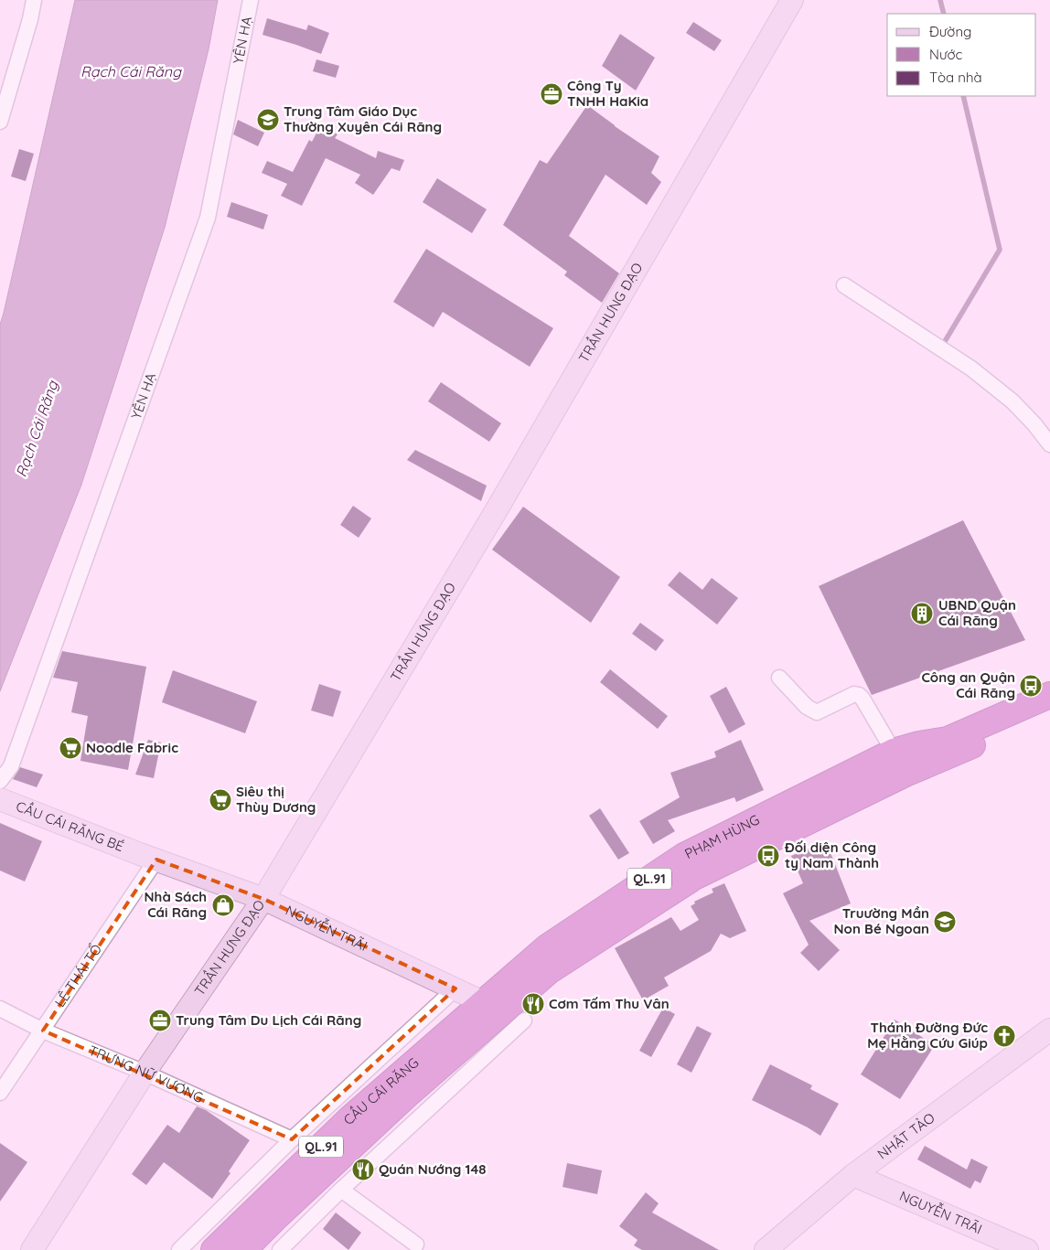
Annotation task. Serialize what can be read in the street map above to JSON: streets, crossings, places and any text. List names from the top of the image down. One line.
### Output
{"streets":{"highway":["PHẠM HÙNG","QL.91","CẦU CÁI RĂNG"],"street":["YÊN HẠ","TRẦN HƯNG ĐẠO","CẦU CÁI RĂNG BÉ","NGUYỄN TRÃI","LÊ THÁI TỔ","TRƯNG NỮ VƯƠNG","NHẬT TẢO"]},"crossings":[["TRẦN HƯNG ĐẠO","NGUYỄN TRÃI"],["TRẦN HƯNG ĐẠO","TRƯNG NỮ VƯƠNG"],["CẦU CÁI RĂNG BÉ","NGUYỄN TRÃI"],["CẦU CÁI RĂNG BÉ","LÊ THÁI TỔ"],["PHẠM HÙNG","NGUYỄN TRÃI"],["PHẠM HÙNG","CẦU CÁI RĂNG"],["NGUYỄN TRÃI","LÊ THÁI TỔ"],["NGUYỄN TRÃI","NHẬT TẢO"],["LÊ THÁI TỔ","TRƯNG NỮ VƯƠNG"]],"water":["Rạch Cái Răng"],"places":{"office":["Công Ty TNHH HaKia","Trung Tâm Du Lịch Cái Răng"],"school or university":["Trung Tâm Giáo Dục Thường Xuyên Cái Răng","Truường Mần Non Bé Ngoan"],"building":["UBND Quận Cái Răng"],"bus stop":["Công an Quận Cái Răng","Đối diện Công ty Nam Thành"],"supermarket":["Noodle Fabric","Siêu thị Thùy Dương"],"shop":["Nhà Sách Cái Răng"],"restaurant":["Cơm Tấm Thu Vân","Quán Nướng 148"],"church":["Thánh Đường Đức Mẹ Hằng Cứu Giúp"]},"legend":["Đường","Nước","Tòa nhà"]}
